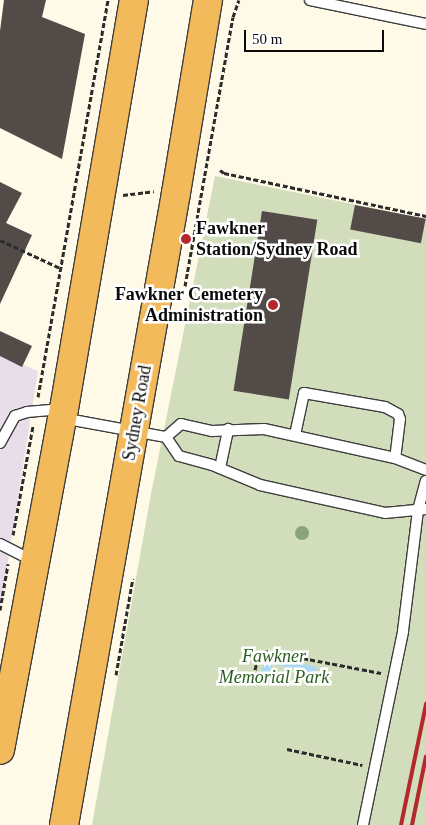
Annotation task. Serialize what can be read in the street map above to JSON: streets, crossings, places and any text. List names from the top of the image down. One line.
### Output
{"streets":{"highway":["Sydney Road"]},"parks":["Fawkner Memorial Park"],"places":["Fawkner Station/Sydney Road","Fawkner Cemetery Administration"],"scale_bar":"50 m"}
